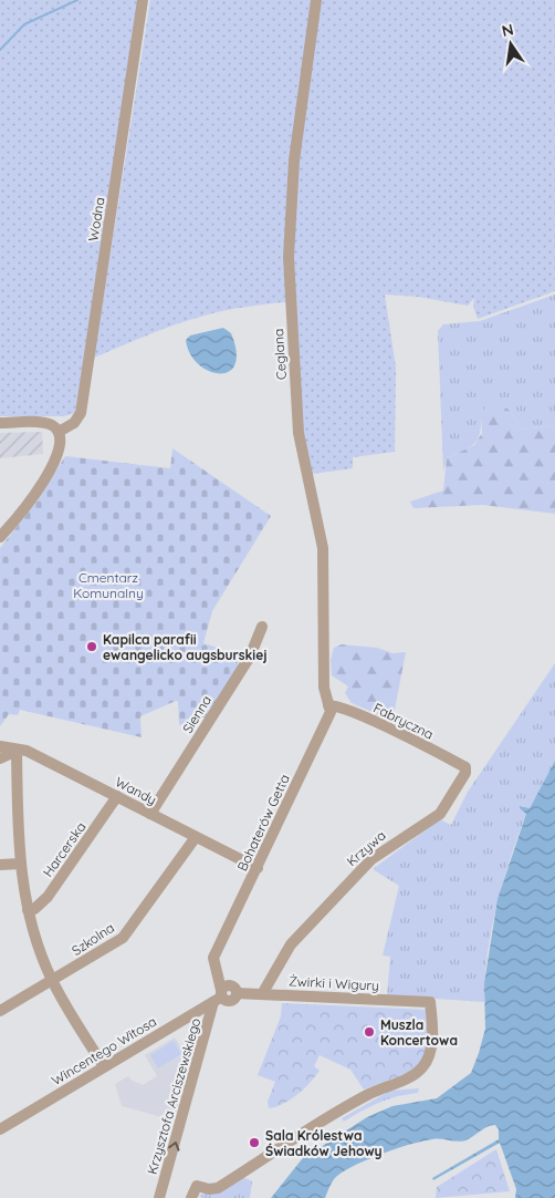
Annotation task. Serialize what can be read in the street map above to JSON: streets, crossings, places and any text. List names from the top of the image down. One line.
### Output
{"streets":{"street":["Wodna","Ceglana","Sienna","Fabryczna","Wandy","Bohaterów Getta","Krzywa","Harcerska","Szkolna","Żwirki i Wigury","Wincentego Witosa","Krzysztofa Arciszewskiego"]},"crossings":[["Ceglana","Fabryczna"],["Ceglana","Bohaterów Getta"],["Sienna","Wandy"],["Fabryczna","Bohaterów Getta"],["Fabryczna","Krzywa"],["Wandy","Bohaterów Getta"],["Wandy","Harcerska"],["Wandy","Szkolna"],["Bohaterów Getta","Żwirki i Wigury"],["Bohaterów Getta","Wincentego Witosa"],["Bohaterów Getta","Krzysztofa Arciszewskiego"],["Krzywa","Żwirki i Wigury"],["Żwirki i Wigury","Wincentego Witosa"],["Żwirki i Wigury","Krzysztofa Arciszewskiego"],["Wincentego Witosa","Krzysztofa Arciszewskiego"]],"one_way":["Krzysztofa Arciszewskiego"],"parks":["Cmentarz Komunalny"],"places":["Kapilca parafii ewangelicko augsburskiej","Muszla Koncertowa","Sala Królestwa Świadków Jehowy"],"north":"top"}
